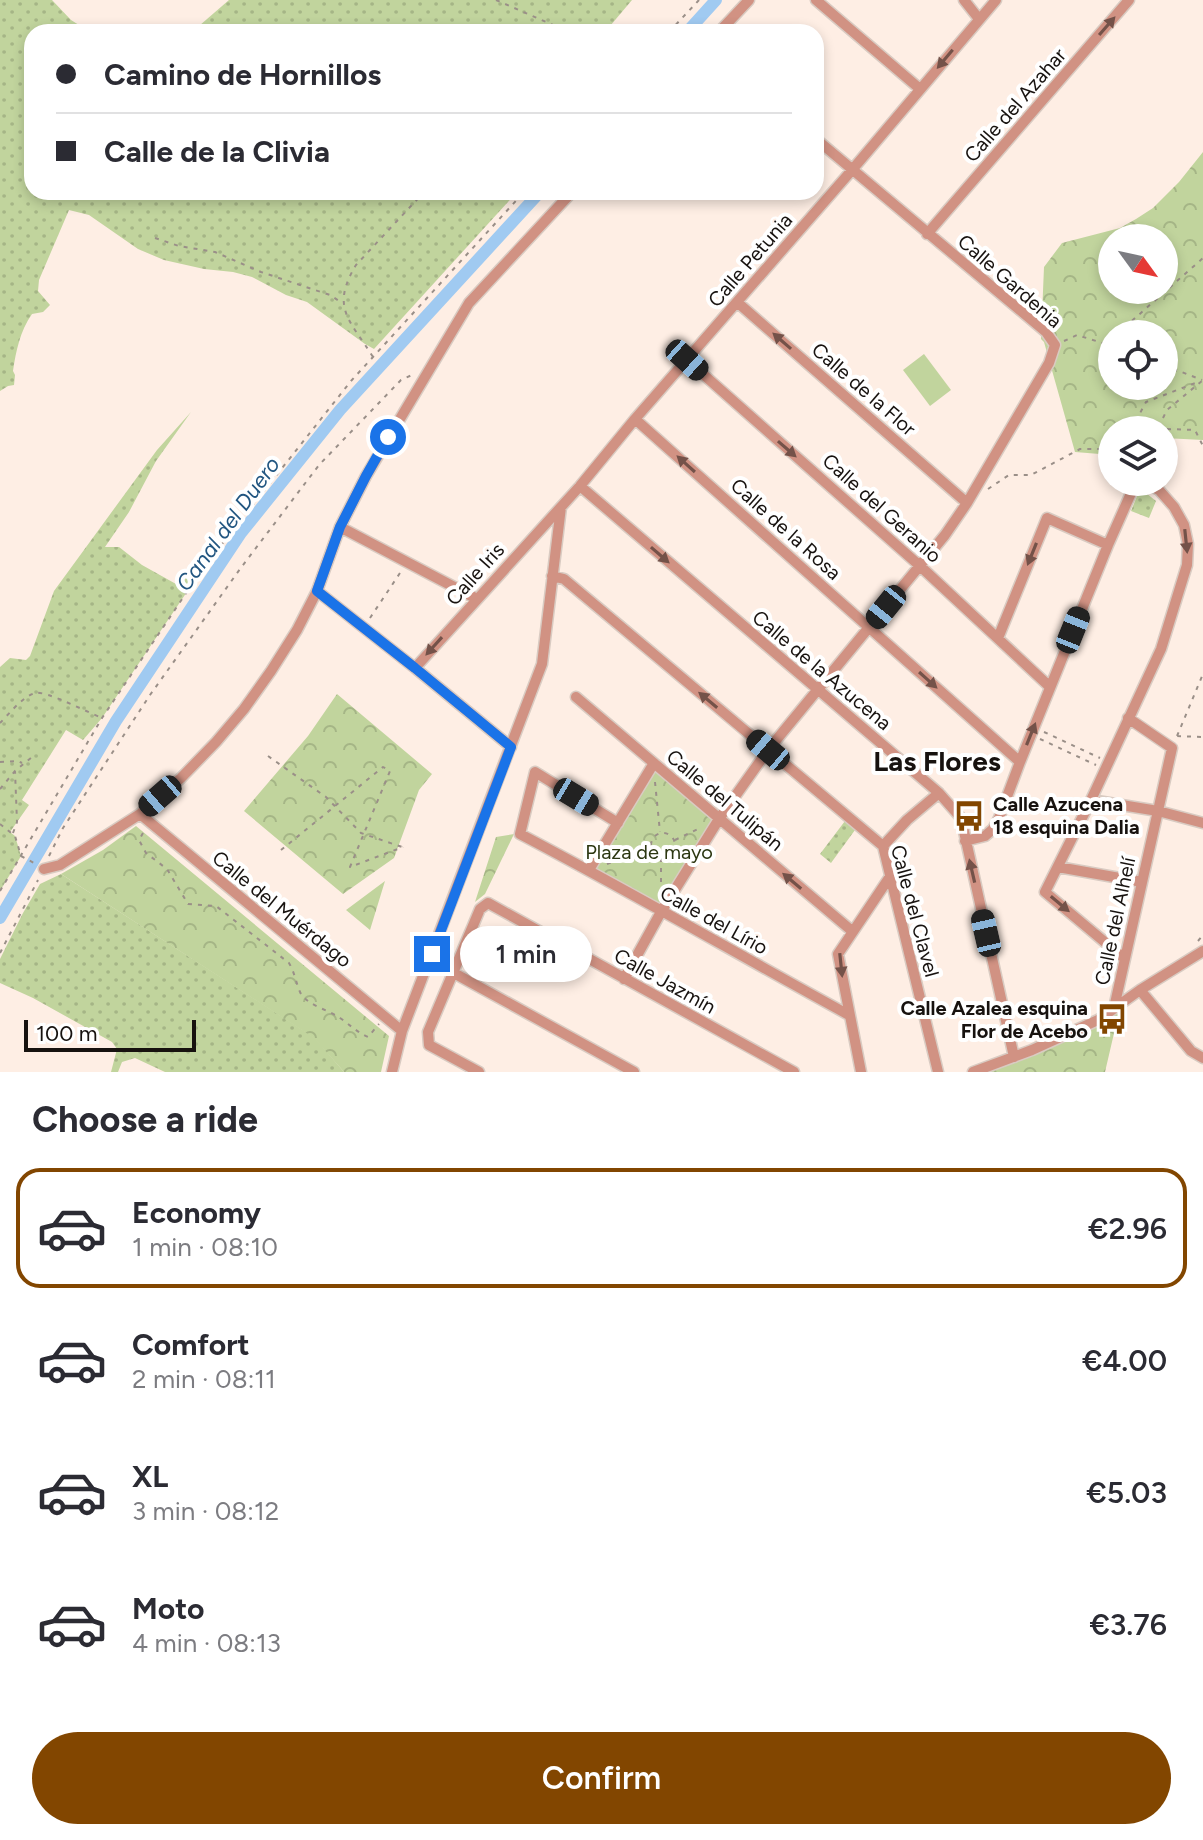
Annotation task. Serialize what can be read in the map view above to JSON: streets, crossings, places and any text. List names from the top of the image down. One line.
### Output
{"streets":{"street":["Calle del Azahar","Calle Petunia","Calle Gardenia","Calle de la Flor","Calle del Geranio","Calle de la Rosa","Calle Iris","Calle de la Azucena","Calle del Tulipán","Calle del Muérdago","Calle del Clavel","Calle del Lírio","Calle del Alhelí","Calle Jazmín"]},"crossings":[["Calle del Azahar","Calle Gardenia"],["Calle Petunia","Calle Gardenia"],["Calle Petunia","Calle de la Flor"],["Calle Petunia","Calle del Geranio"],["Calle Petunia","Calle de la Rosa"],["Calle Petunia","Calle Iris"],["Calle Petunia","Calle de la Azucena"],["Calle Gardenia","Calle de la Flor"],["Calle Gardenia","Calle del Geranio"],["Calle Gardenia","Calle de la Rosa"],["Calle Gardenia","Calle de la Azucena"],["Calle Gardenia","Calle del Tulipán"],["Calle Gardenia","Calle del Clavel"],["Calle Gardenia","Calle del Lírio"],["Calle Gardenia","Calle Jazmín"]],"one_way":["Calle del Azahar","Calle de la Flor","Calle del Geranio","Calle Iris","Calle del Tulipán","Calle del Clavel"],"districts":["Las Flores"],"water":["Canal del Duero"],"parks":["Plaza de mayo"],"places":{"bus stop":["Calle Azucena 18 esquina Dalia","Calle Azalea esquina Flor de Acebo"]},"scale_bar":"100 m","north":"bottom right","page":{"banner":["Camino de Hornillos","Calle de la Clivia"],"bubble":"1 min","scale":"100 m","heading":"Choose a ride","list":[{"name":"Economy","note":"1 min · 08:10","value":"€2.96"},{"name":"Comfort","note":"2 min · 08:11","value":"€4.00"},{"name":"XL","note":"3 min · 08:12","value":"€5.03"},{"name":"Moto","note":"4 min · 08:13","value":"€3.76"}],"buttons":"Confirm"}}
